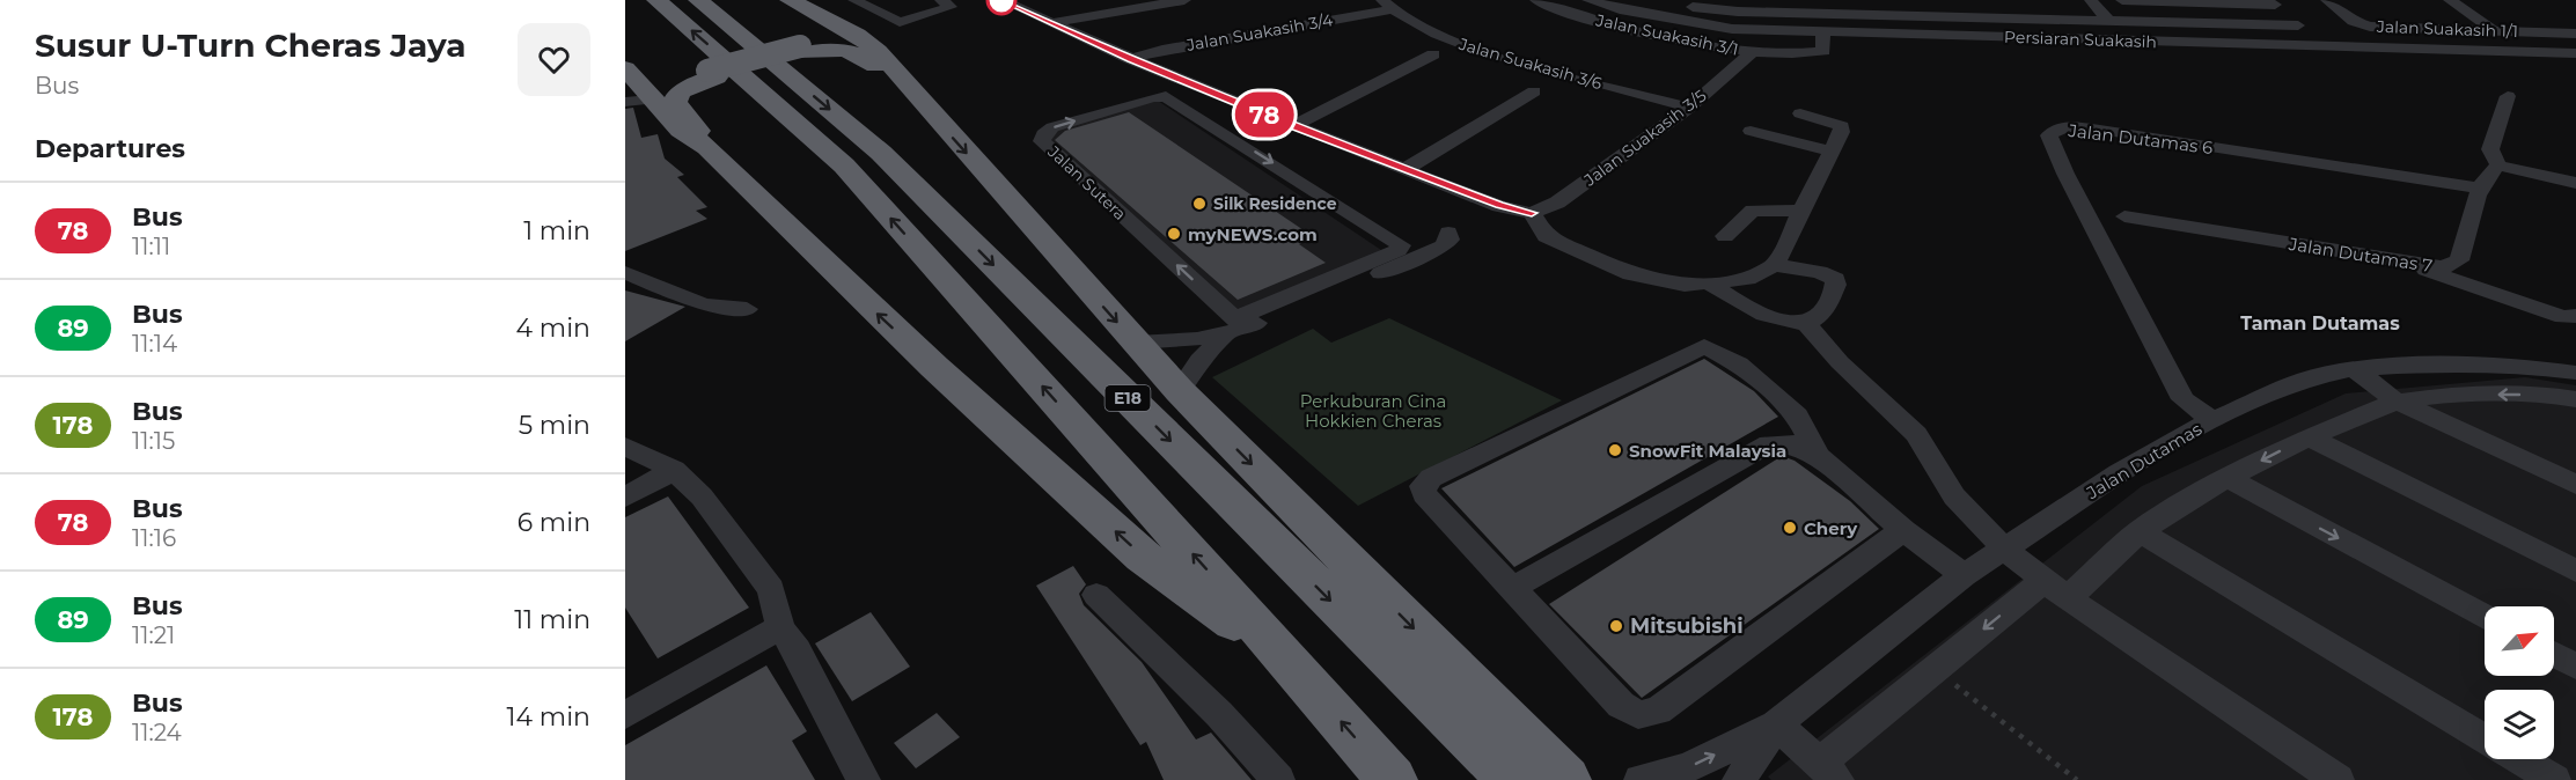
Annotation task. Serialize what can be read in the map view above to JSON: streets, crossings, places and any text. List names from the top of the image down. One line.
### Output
{"streets":{"highway":["E18"],"street":["Jalan Suakasih 1/1","Jalan Suakasih 3/4","Jalan Suakasih 3/1","Persiaran Suakasih","Jalan Suakasih 3/6","Jalan Suakasih 3/5","Jalan Dutamas 6","Jalan Sutera","Jalan Dutamas 7","Jalan Dutamas"]},"crossings":[["Jalan Suakasih 3/4","Jalan Suakasih 3/6"],["Jalan Suakasih 3/1","Persiaran Suakasih"],["Jalan Suakasih 3/1","Jalan Suakasih 3/5"],["Jalan Suakasih 3/6","Jalan Suakasih 3/5"],["Jalan Dutamas 6","Jalan Dutamas 7"],["Jalan Dutamas 6","Jalan Dutamas"]],"districts":["Taman Dutamas"],"parks":["Perkuburan Cina Hokkien Cheras"],"places":["Silk Residence","myNEWS.com","SnowFit Malaysia","Chery","Mitsubishi"],"lines":["bus line 78"],"north":"top right","page":{"heading":[["Susur U-Turn Cheras Jaya","Bus"],"Departures"],"on_map":"78","list":[{"mark":"78","name":"Bus","note":"11:11","value":"1 min"},{"mark":"89","name":"Bus","note":"11:14","value":"4 min"},{"mark":"178","name":"Bus","note":"11:15","value":"5 min"},{"mark":"78","name":"Bus","note":"11:16","value":"6 min"},{"mark":"89","name":"Bus","note":"11:21","value":"11 min"},{"mark":"178","name":"Bus","note":"11:24","value":"14 min"}]}}
